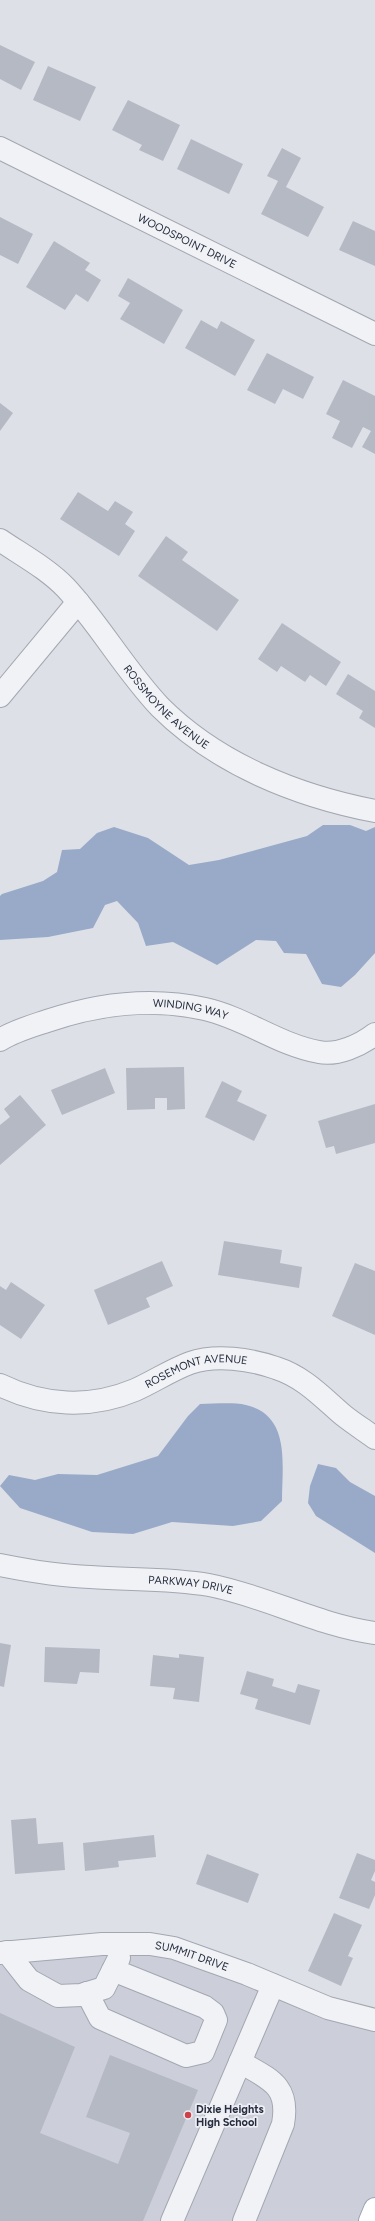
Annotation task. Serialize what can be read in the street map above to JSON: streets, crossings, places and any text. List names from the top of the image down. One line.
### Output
{"streets":{"street":["WOODSPOINT DRIVE","ROSSMOYNE AVENUE","WINDING WAY","ROSEMONT AVENUE","PARKWAY DRIVE","SUMMIT DRIVE"]},"places":["Dixie Heights High School"]}
